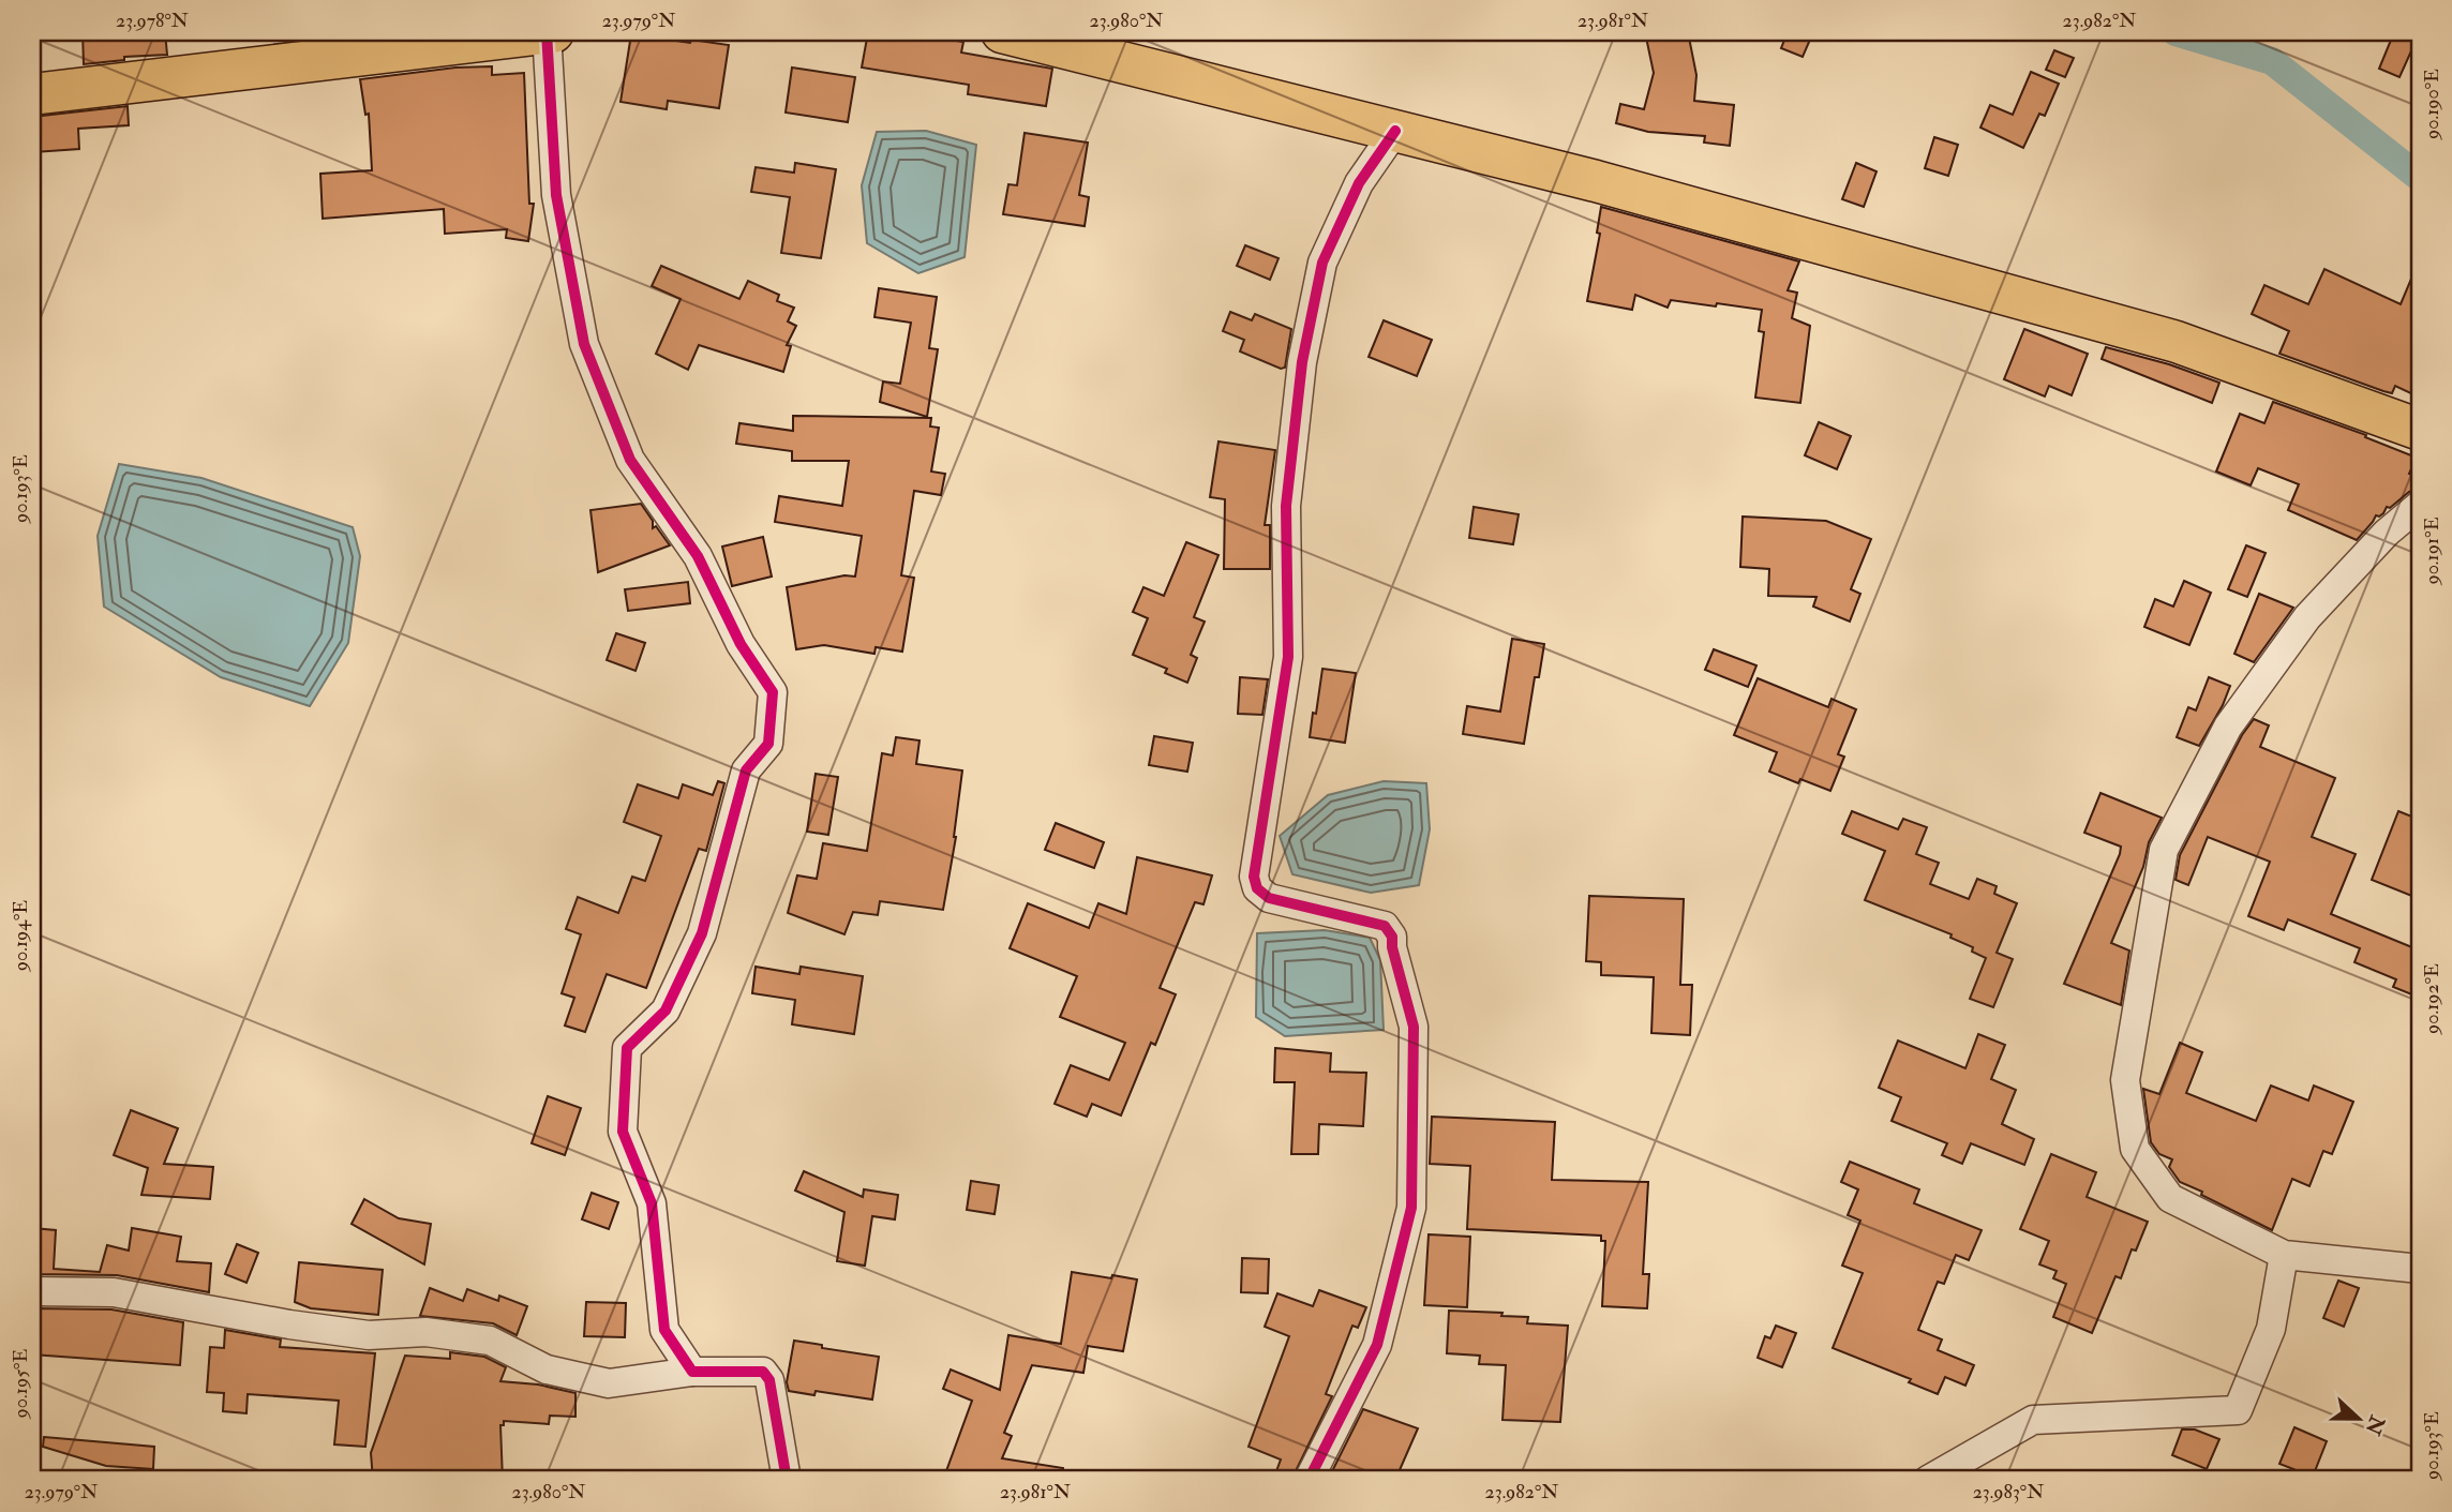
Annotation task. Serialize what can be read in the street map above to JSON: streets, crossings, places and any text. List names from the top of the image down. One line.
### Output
{"north":"right","coordinates":["23.978°N","23.979°N","23.980°N","23.981°N","23.982°N","90.190°E","90.193°E","90.191°E","90.194°E","90.192°E","90.195°E","23.983°N"]}
